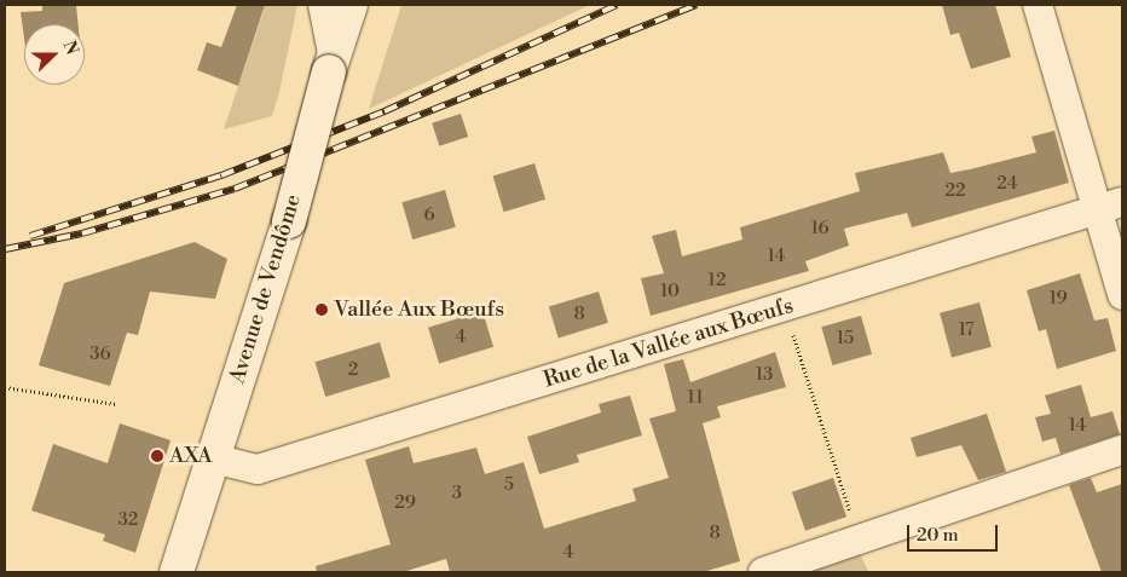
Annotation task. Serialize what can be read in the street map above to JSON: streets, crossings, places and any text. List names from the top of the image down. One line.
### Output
{"streets":{"main road":["Avenue de Vendôme"],"street":["Rue de la Vallée aux Bœufs"]},"crossings":[["Avenue de Vendôme","Rue de la Vallée aux Bœufs"]],"places":["Vallée Aux Bœufs","AXA"],"house_numbers":["24","22","6","16","14","12","10","19","8","17","4","15","36","2","13","11","14","5","3","29","32","8","4"],"scale_bar":"20 m","north":"right"}
